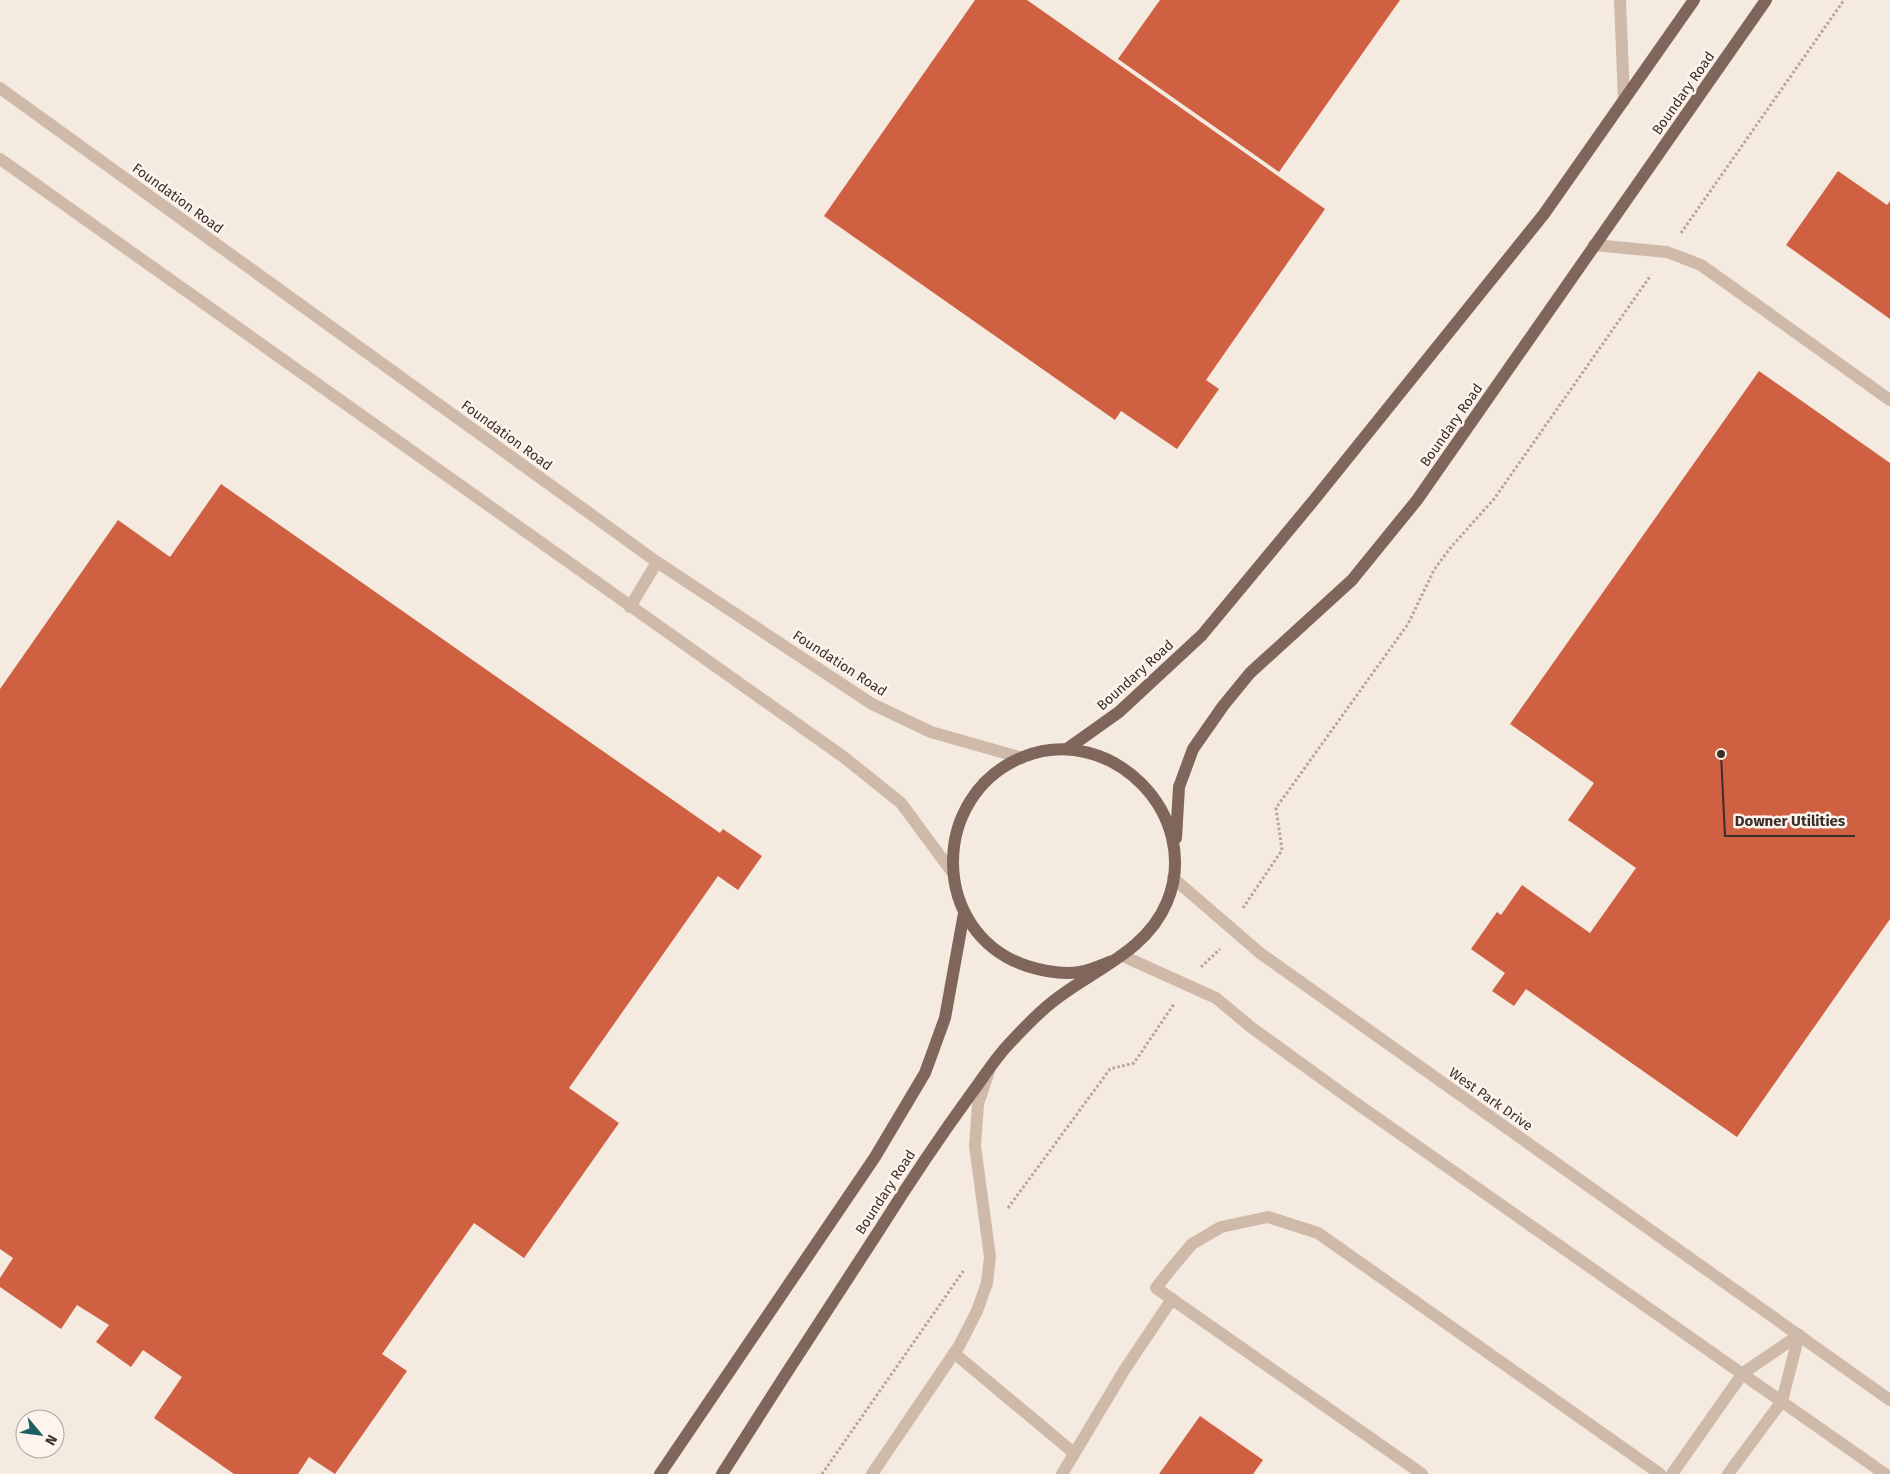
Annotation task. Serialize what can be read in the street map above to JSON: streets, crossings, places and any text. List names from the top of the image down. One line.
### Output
{"streets":{"main road":["Boundary Road"],"street":["Foundation Road","West Park Drive"]},"crossings":[["Boundary Road","West Park Drive"]],"places":["Downer Utilities"],"north":"bottom right"}
